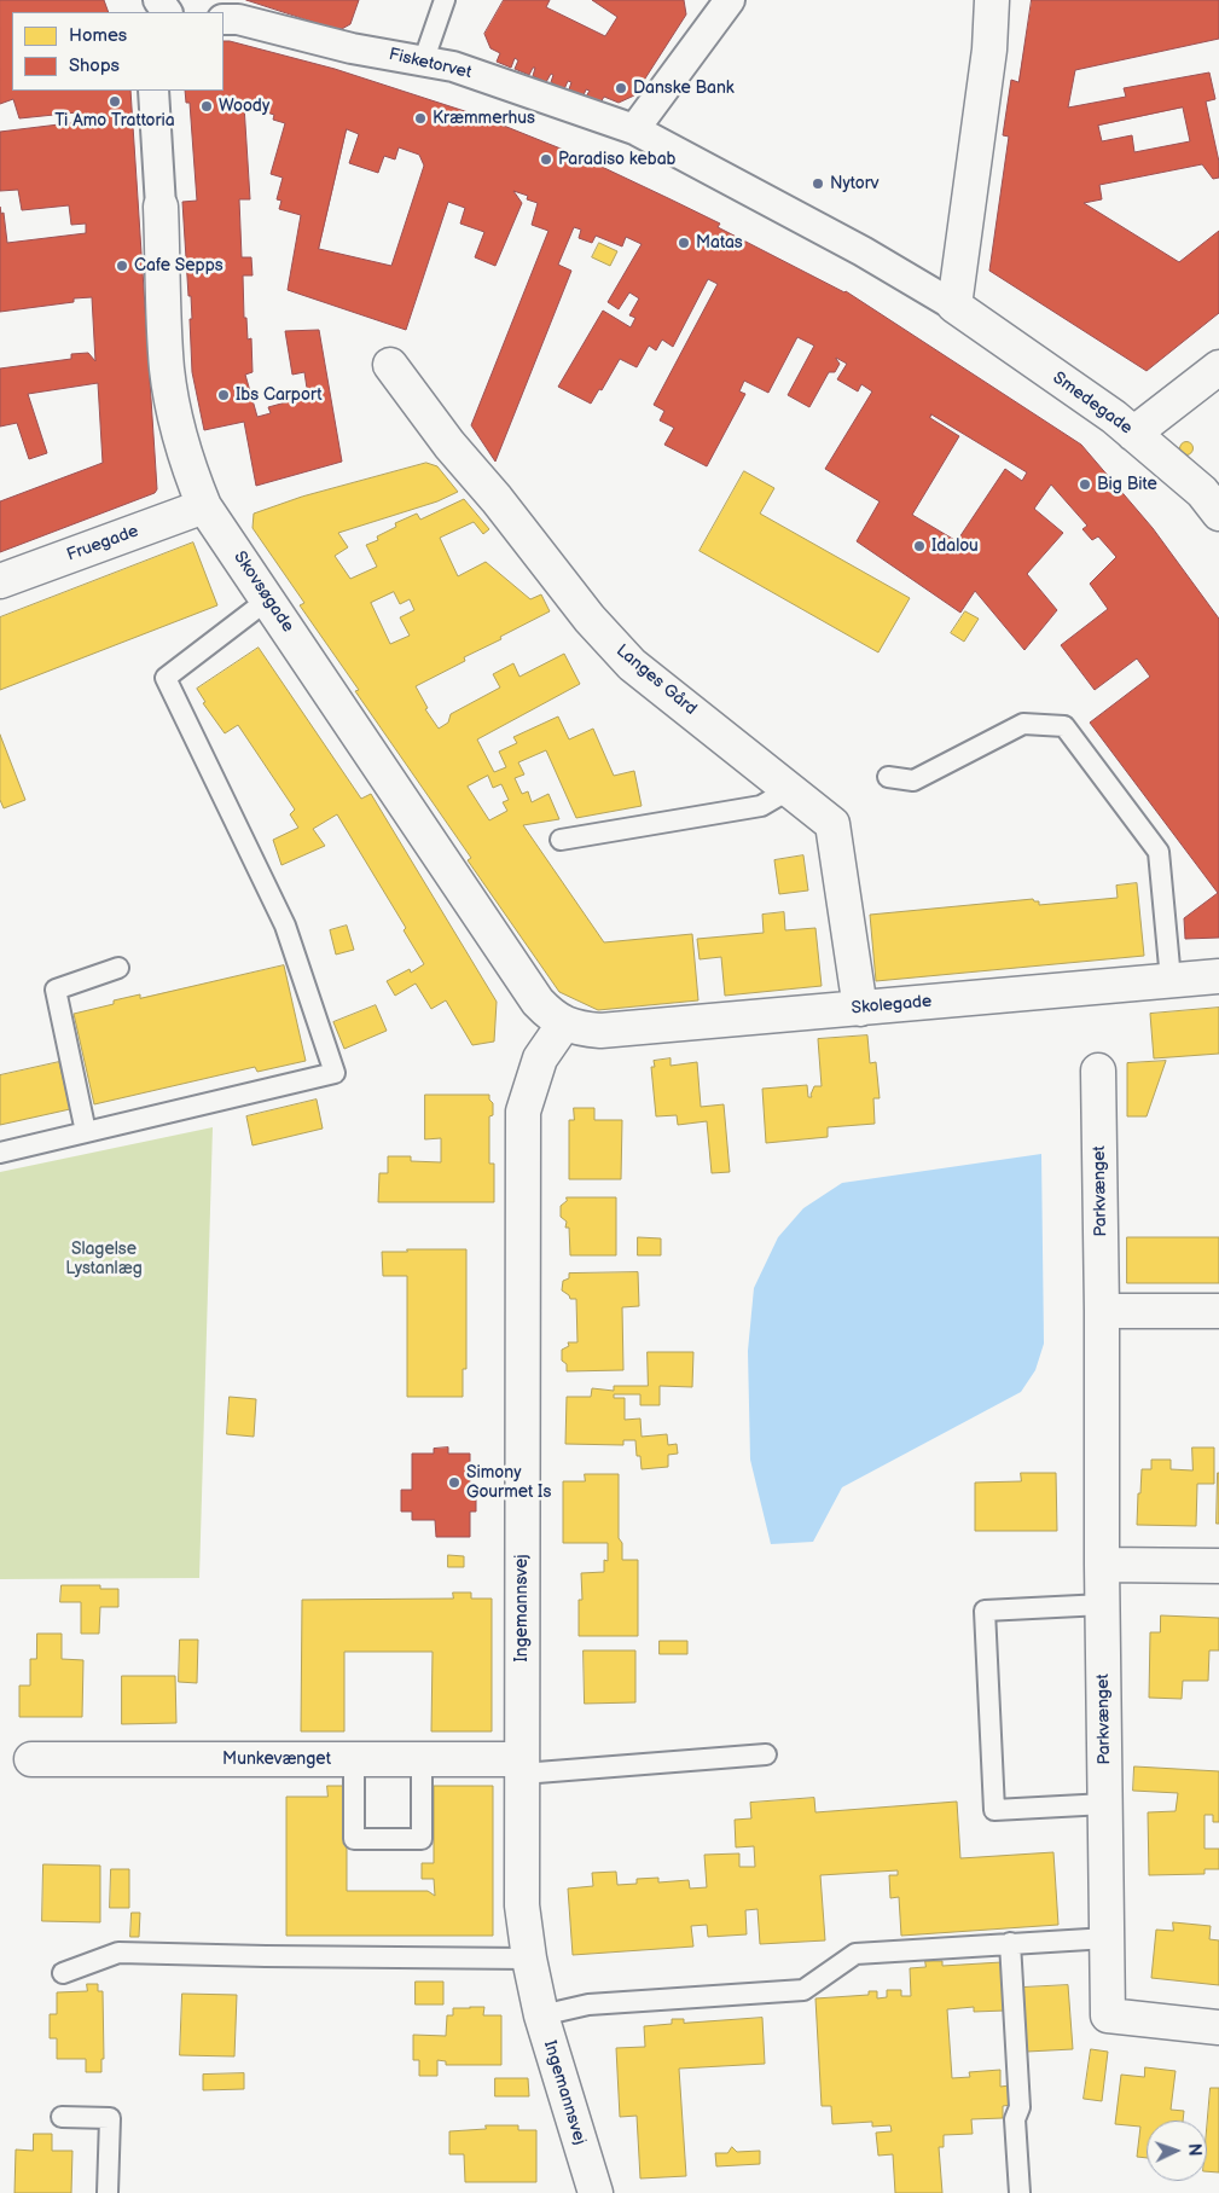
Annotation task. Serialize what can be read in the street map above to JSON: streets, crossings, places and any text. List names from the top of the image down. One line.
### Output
{"streets":{"street":["Fisketorvet","Smedegade","Fruegade","Skovsøgade","Langes Gård","Skolegade","Parkvænget","Ingemannsvej","Munkevænget"]},"crossings":[["Fruegade","Skovsøgade"],["Skovsøgade","Skolegade"],["Skovsøgade","Ingemannsvej"],["Langes Gård","Skolegade"],["Skolegade","Ingemannsvej"],["Ingemannsvej","Munkevænget"]],"parks":["Slagelse Lystanlæg"],"places":["Danske Bank","Ti Amo Trattoria","Woody","Kræmmerhus","Paradiso kebab","Nytorv","Matas","Cafe Sepps","Ibs Carport","Big Bite","Idalou","Simony Gourmet Is"],"legend":["Homes","Shops"],"north":"right"}
